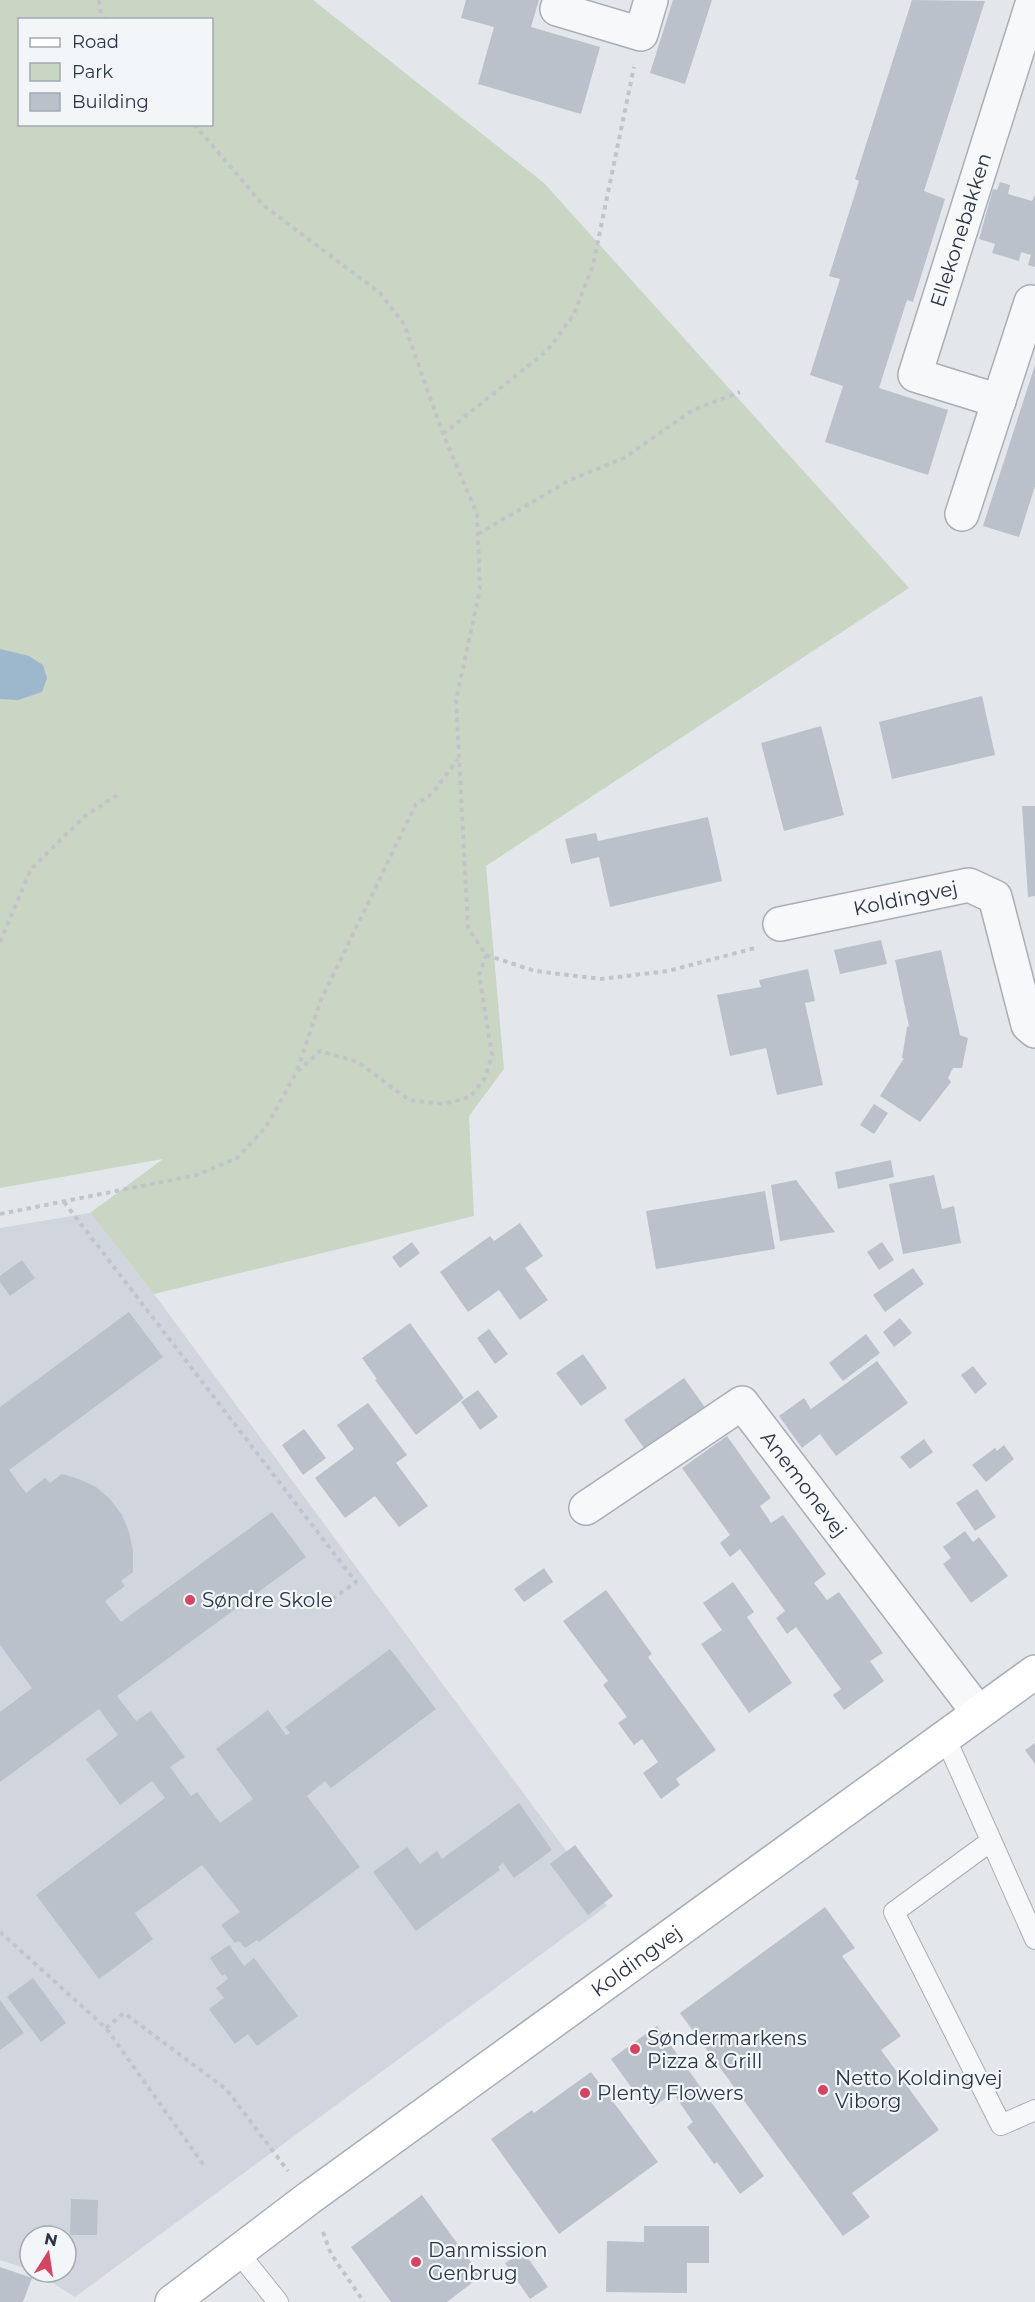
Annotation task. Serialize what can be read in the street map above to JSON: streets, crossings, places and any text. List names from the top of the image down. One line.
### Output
{"streets":{"street":["Ellekonebakken","Koldingvej","Anemonevej"]},"crossings":[["Koldingvej","Anemonevej"]],"places":["Søndre Skole","Søndermarkens Pizza & Grill","Netto Koldingvej Viborg","Plenty Flowers","Danmission Genbrug"],"legend":["Road","Park","Building"],"north":"top"}
